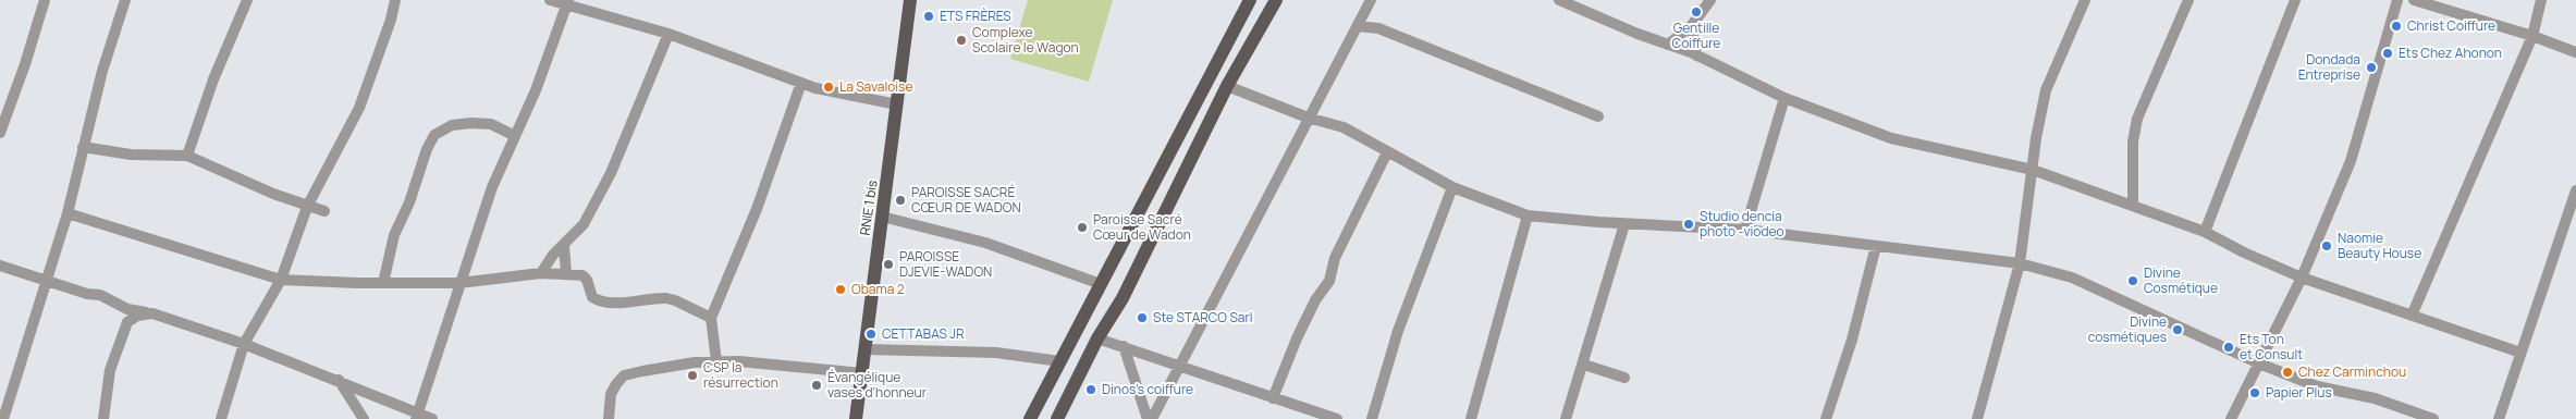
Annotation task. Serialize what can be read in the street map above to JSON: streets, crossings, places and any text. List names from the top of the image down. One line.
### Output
{"streets":{"main road":["RNIE 1 bis"]},"places":["Gentille Coiffure","ETS FRÈRES","Christ Coiffure","Complexe Scolaire le Wagon","Ets Chez Ahonon","Dondada Entreprise","La Savaloise","PAROISSE SACRÉ CŒUR DE WADON","Studio dencia photo -viodeo","Paroisse Sacré Cœur de Wadon","Naomie Beauty House","PAROISSE DJEVIE-WADON","Divine Cosmétique","Obama 2","Ste STARCO Sarl","Divine cosmétiques","CETTABAS JR","Ets Ton et Consult","Chez Carminchou","CSP la résurrection","Évangélique vases d'honneur","Dinos's coiffure","Papier Plus"]}
